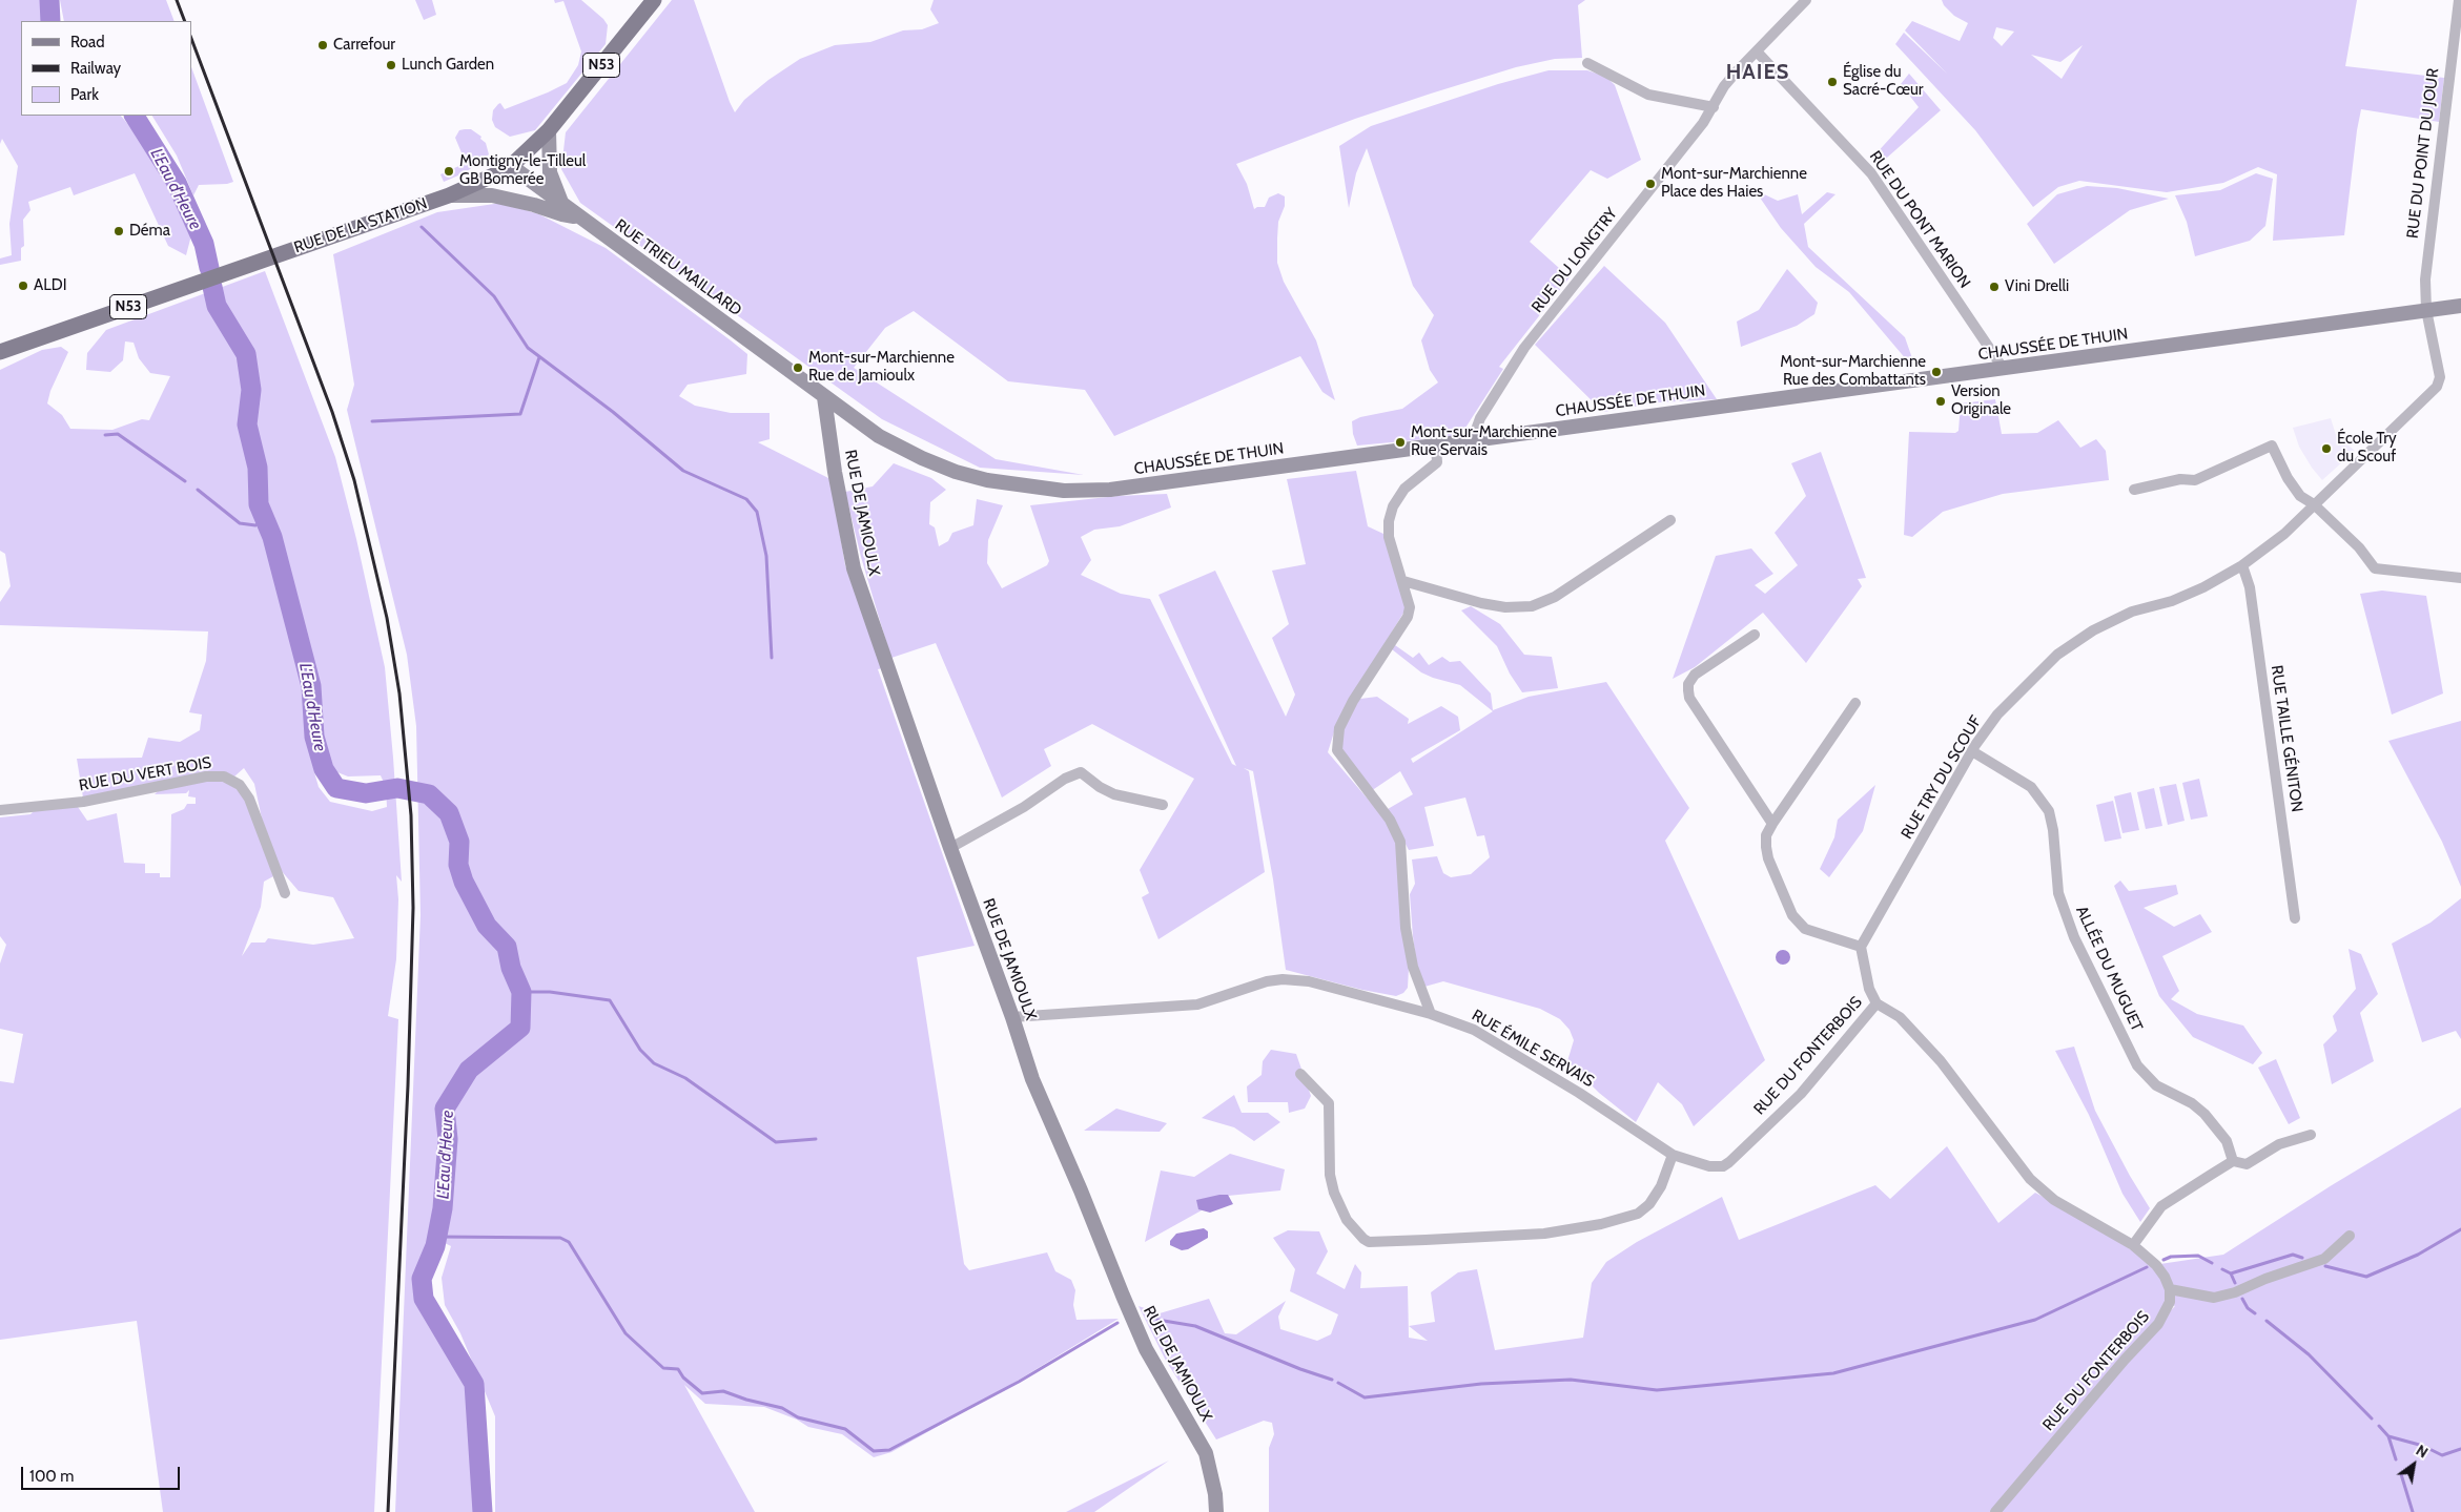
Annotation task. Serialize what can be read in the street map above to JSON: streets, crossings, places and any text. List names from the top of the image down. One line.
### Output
{"streets":{"main road":["N53","RUE DE LA STATION","RUE TRIEU MAILLARD","CHAUSSÉE DE THUIN","RUE DE JAMIOULX"],"street":["RUE DU POINT DU JOUR","RUE DU PONT MARION","RUE DU LONGTRY","RUE TAILLE GÉNITON","RUE DU VERT BOIS","RUE TRY DU SCOUF","ALLÉE DU MUGUET","RUE ÉMILE SERVAIS","RUE DU FONTERBOIS"]},"crossings":[["RUE DU POINT DU JOUR","CHAUSSÉE DE THUIN"],["RUE DU POINT DU JOUR","RUE TRY DU SCOUF"],["RUE DU PONT MARION","RUE DU LONGTRY"],["RUE DU PONT MARION","CHAUSSÉE DE THUIN"],["RUE DE LA STATION","RUE TRIEU MAILLARD"],["RUE DU LONGTRY","CHAUSSÉE DE THUIN"],["RUE TRIEU MAILLARD","CHAUSSÉE DE THUIN"],["RUE TRIEU MAILLARD","RUE DE JAMIOULX"],["CHAUSSÉE DE THUIN","RUE DE JAMIOULX"],["CHAUSSÉE DE THUIN","RUE TRY DU SCOUF"],["RUE DE JAMIOULX","RUE ÉMILE SERVAIS"],["RUE TAILLE GÉNITON","RUE TRY DU SCOUF"],["RUE TRY DU SCOUF","ALLÉE DU MUGUET"],["RUE ÉMILE SERVAIS","RUE DU FONTERBOIS"]],"districts":["HAIES"],"water":["L'Eau d'Heure"],"places":["Carrefour","Lunch Garden","Église du Sacré-Cœur","Montigny-le-Tilleul GB Bomerée","Mont-sur-Marchienne Place des Haies","Déma","ALDI","Vini Drelli","Mont-sur-Marchienne Rue de Jamioulx","Mont-sur-Marchienne Rue des Combattants","Version Originale","Mont-sur-Marchienne Rue Servais","École Try du Scouf"],"legend":["Road","Railway","Park"],"scale_bar":"100 m","north":"top right"}
